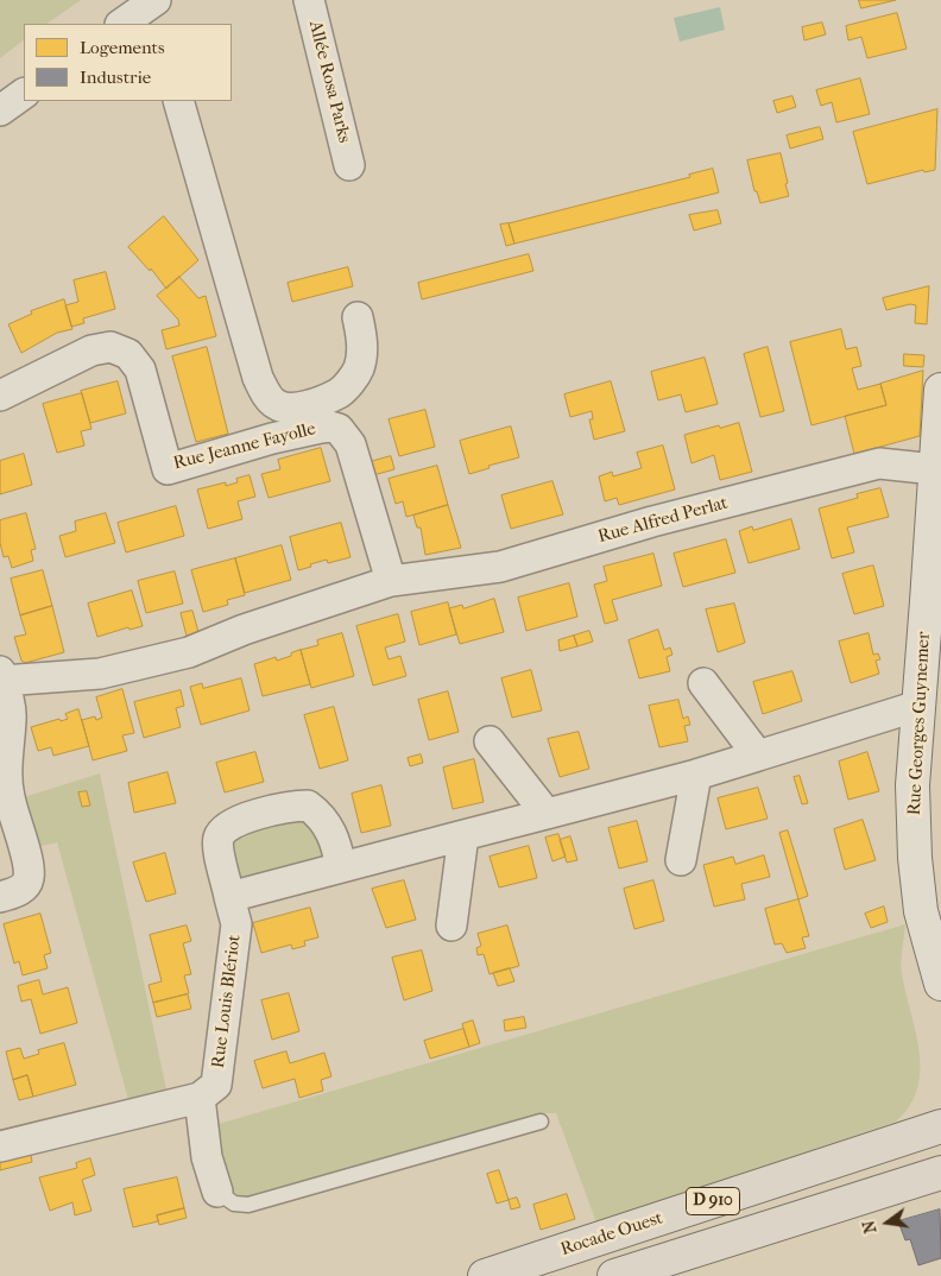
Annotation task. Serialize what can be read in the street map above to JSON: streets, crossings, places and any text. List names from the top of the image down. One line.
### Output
{"streets":{"main road":["D 910","Rocade Ouest"],"street":["Allée Rosa Parks","Rue Jeanne Fayolle","Rue Alfred Perlat","Rue Georges Guynemer","Rue Louis Blériot"]},"crossings":[["Rue Jeanne Fayolle","Rue Alfred Perlat"],["Rue Alfred Perlat","Rue Georges Guynemer"]],"legend":["Logements","Industrie"],"north":"left"}
